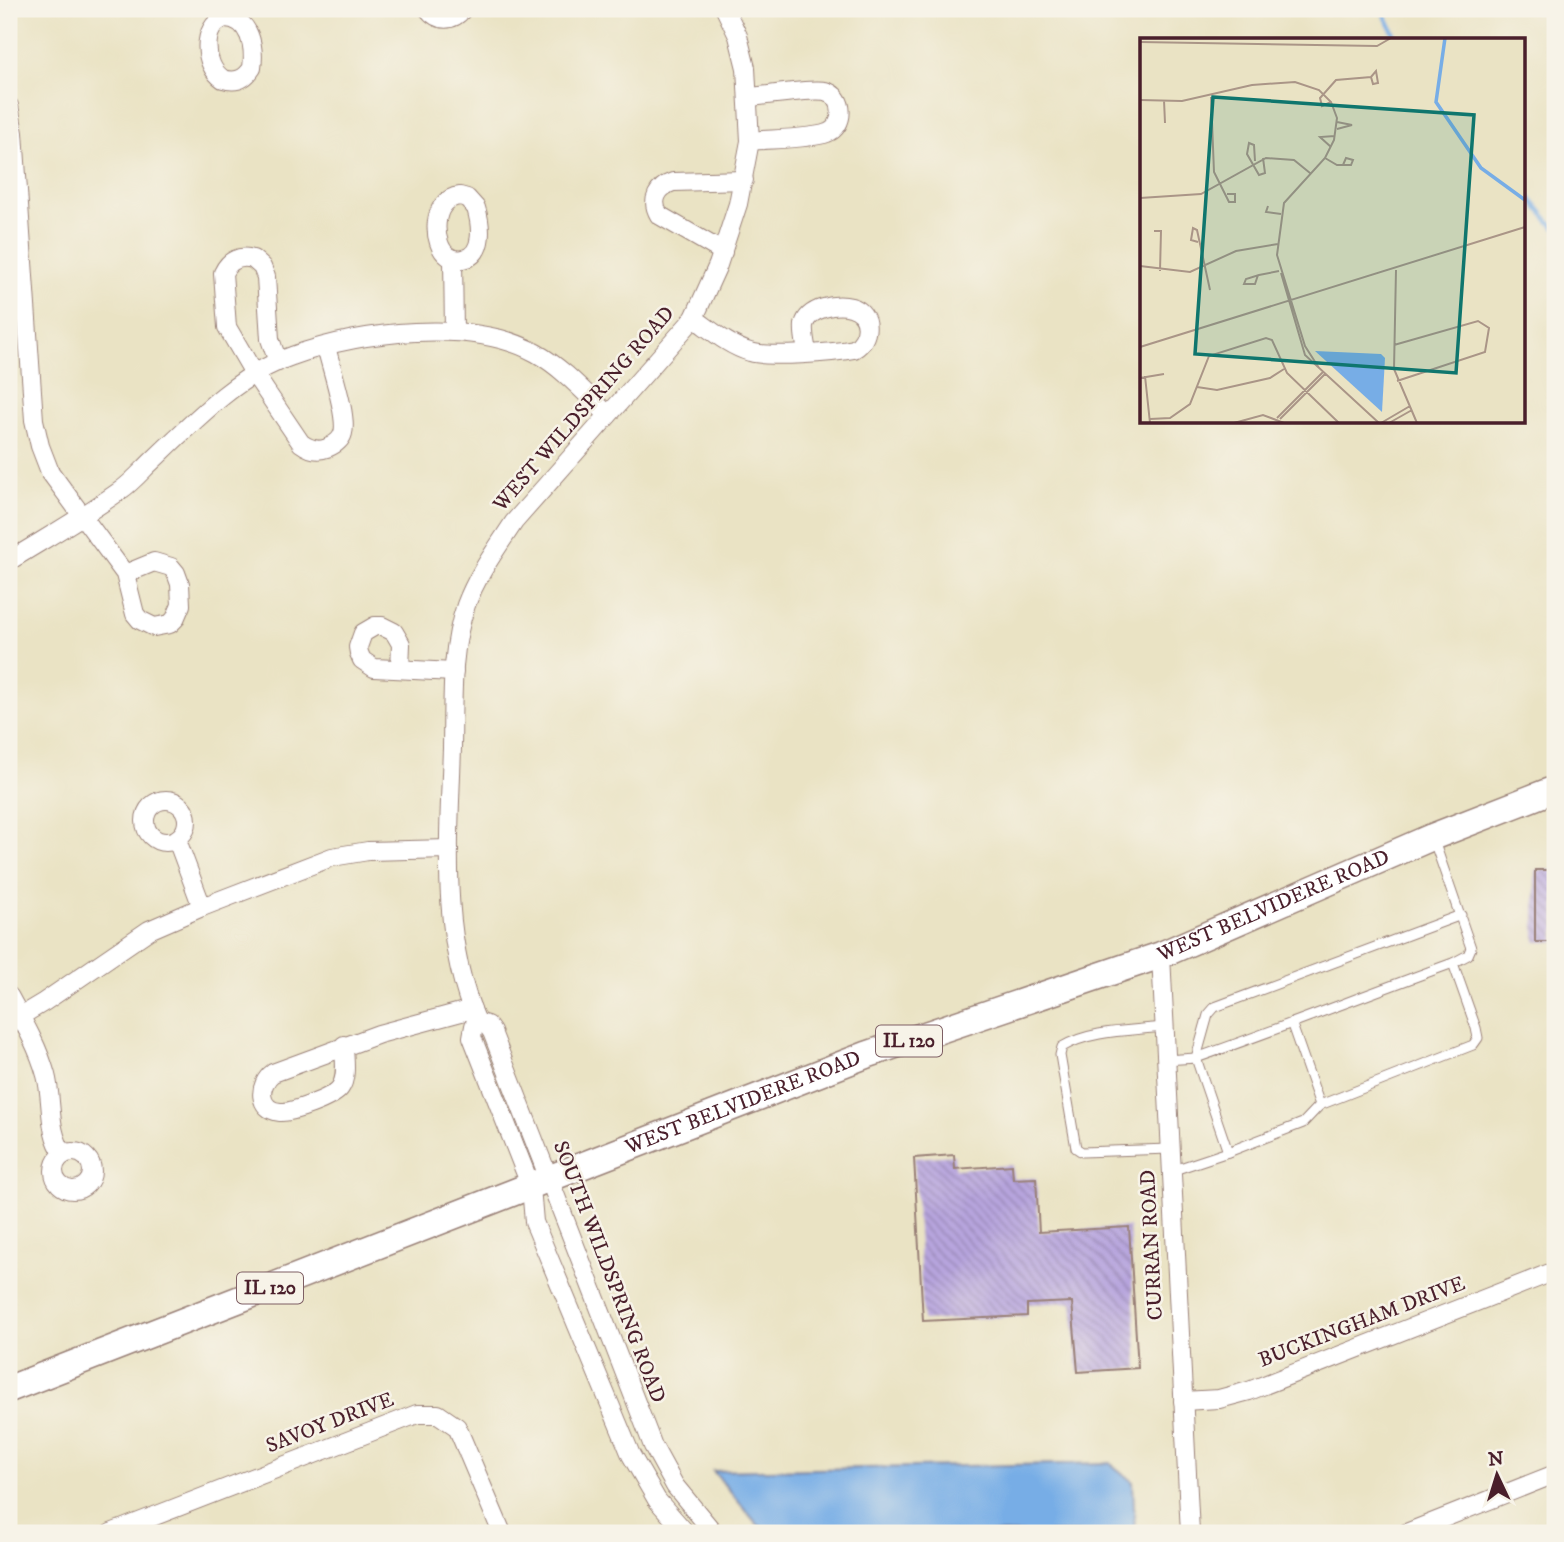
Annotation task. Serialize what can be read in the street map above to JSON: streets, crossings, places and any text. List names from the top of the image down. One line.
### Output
{"streets":{"main road":["WEST BELVIDERE ROAD","IL 120"],"street":["WEST WILDSPRING ROAD","CURRAN ROAD","SOUTH WILDSPRING ROAD","BUCKINGHAM DRIVE","SAVOY DRIVE"]},"crossings":[["WEST WILDSPRING ROAD","SOUTH WILDSPRING ROAD"],["WEST BELVIDERE ROAD","CURRAN ROAD"],["WEST BELVIDERE ROAD","SOUTH WILDSPRING ROAD"],["CURRAN ROAD","BUCKINGHAM DRIVE"]],"north":"top"}
